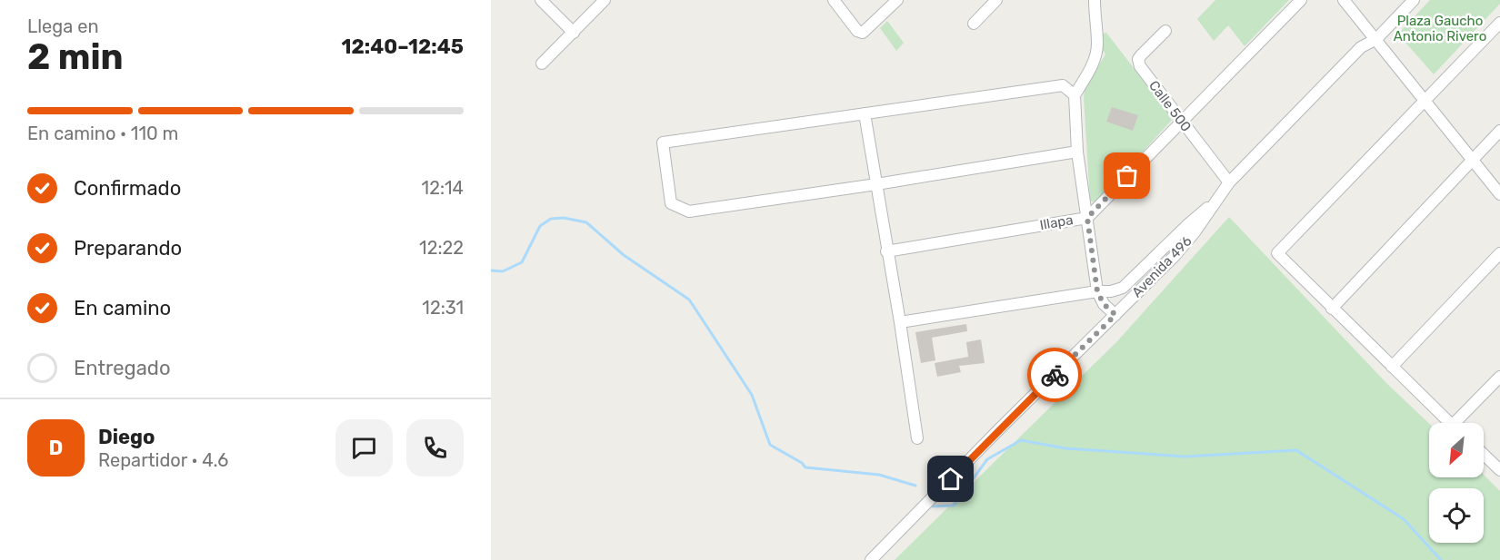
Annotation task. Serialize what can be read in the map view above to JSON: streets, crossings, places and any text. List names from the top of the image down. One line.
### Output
{"streets":{"street":["Calle 500","Illapa","Avenida 496"]},"crossings":[["Calle 500","Illapa"],["Calle 500","Avenida 496"]],"parks":["Plaza Gaucho Antonio Rivero"],"north":"bottom left","page":{"heading":["2 min","Llega en","12:40–12:45"],"panel":["Diego","Repartidor · 4.6"],"bar":"En camino · 110 m","list":[["Confirmado","12:14"],["Preparando","12:22"],["En camino","12:31"],"Entregado"],"round":"D"}}
